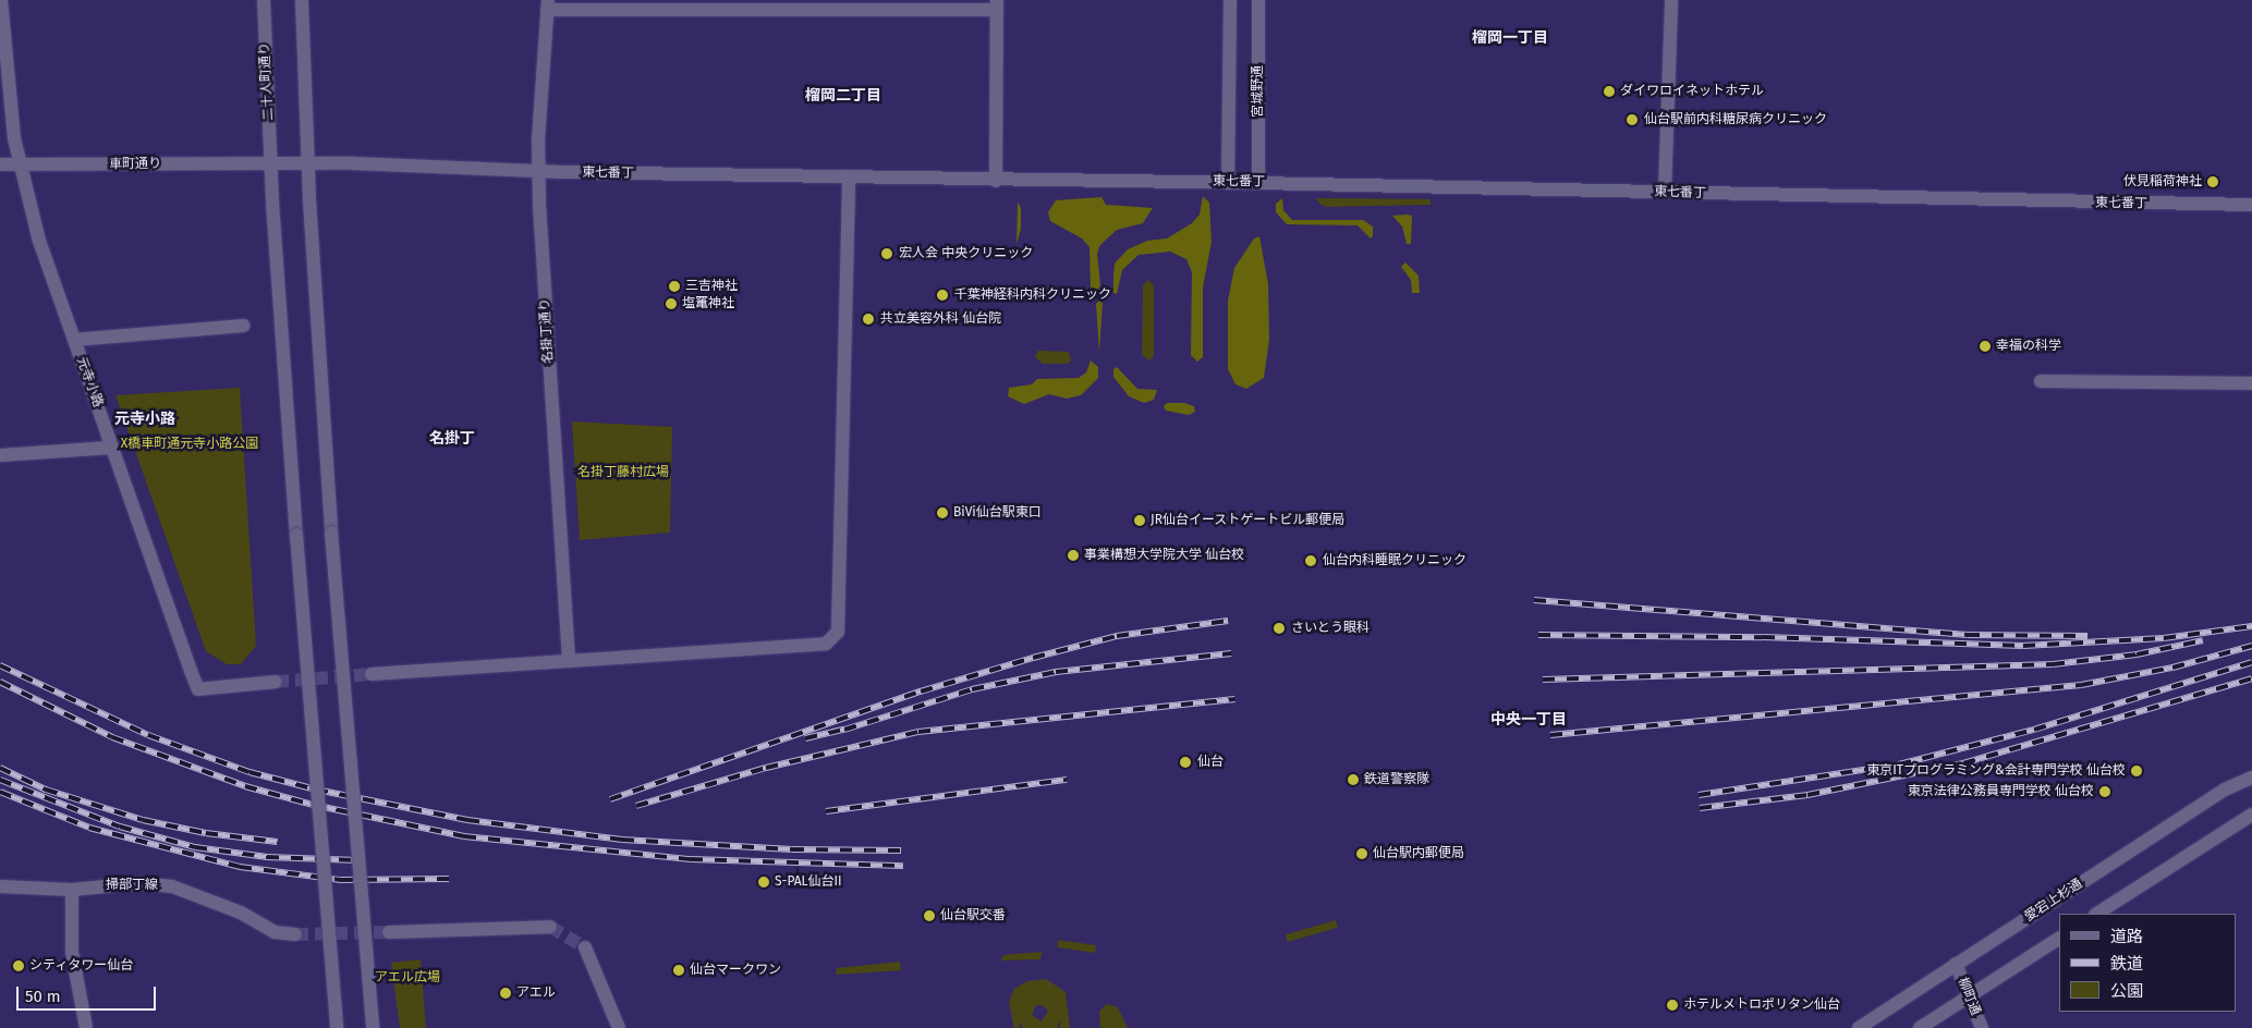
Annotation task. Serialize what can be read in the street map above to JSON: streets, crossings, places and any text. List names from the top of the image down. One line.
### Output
{"streets":{"street":["二十人町通り","宮城野通","車町通り","東七番丁","名掛丁通り","元寺小路","掃部丁線","愛宕上杉通","柳町通"]},"crossings":[["二十人町通り","車町通り"],["二十人町通り","東七番丁"],["宮城野通","東七番丁"],["車町通り","東七番丁"],["車町通り","元寺小路"],["東七番丁","名掛丁通り"],["愛宕上杉通","柳町通"]],"districts":["榴岡一丁目","榴岡二丁目","元寺小路","名掛丁","中央一丁目"],"parks":["X橋車町通元寺小路公園","名掛丁藤村広場","アエル広場"],"places":["ダイワロイネットホテル","仙台駅前内科糖尿病クリニック","伏見稲荷神社","宏人会 中央クリニック","三吉神社","千葉神経科内科クリニック","塩竃神社","共立美容外科 仙台院","幸福の科学","BiVi仙台駅東口","JR仙台イーストゲートビル郵便局","事業構想大学院大学 仙台校","仙台内科睡眠クリニック","さいとう眼科","仙台","東京ITプログラミング&会計専門学校 仙台校","鉄道警察隊","東京法律公務員専門学校 仙台校","仙台駅内郵便局","S-PAL仙台II","仙台駅交番","シティタワー仙台","仙台マークワン","アエル","ホテルメトロポリタン仙台"],"legend":["道路","鉄道","公園"],"scale_bar":"50 m"}
